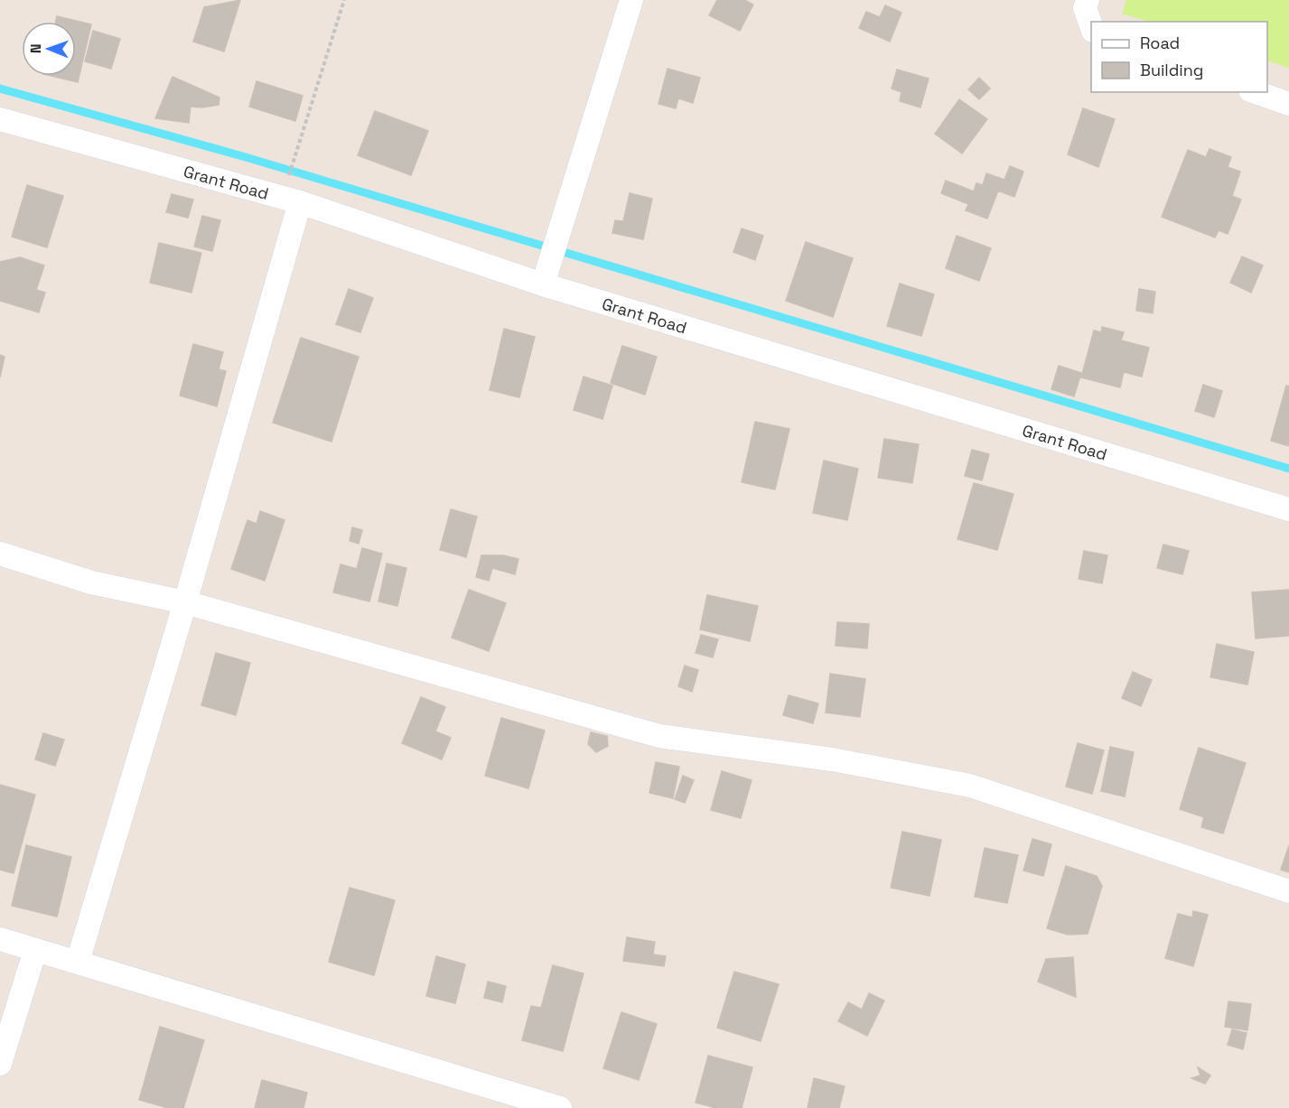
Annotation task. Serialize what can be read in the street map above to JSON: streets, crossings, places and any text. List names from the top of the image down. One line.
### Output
{"streets":{"street":["Grant Road"]},"legend":["Road","Building"],"north":"left"}
